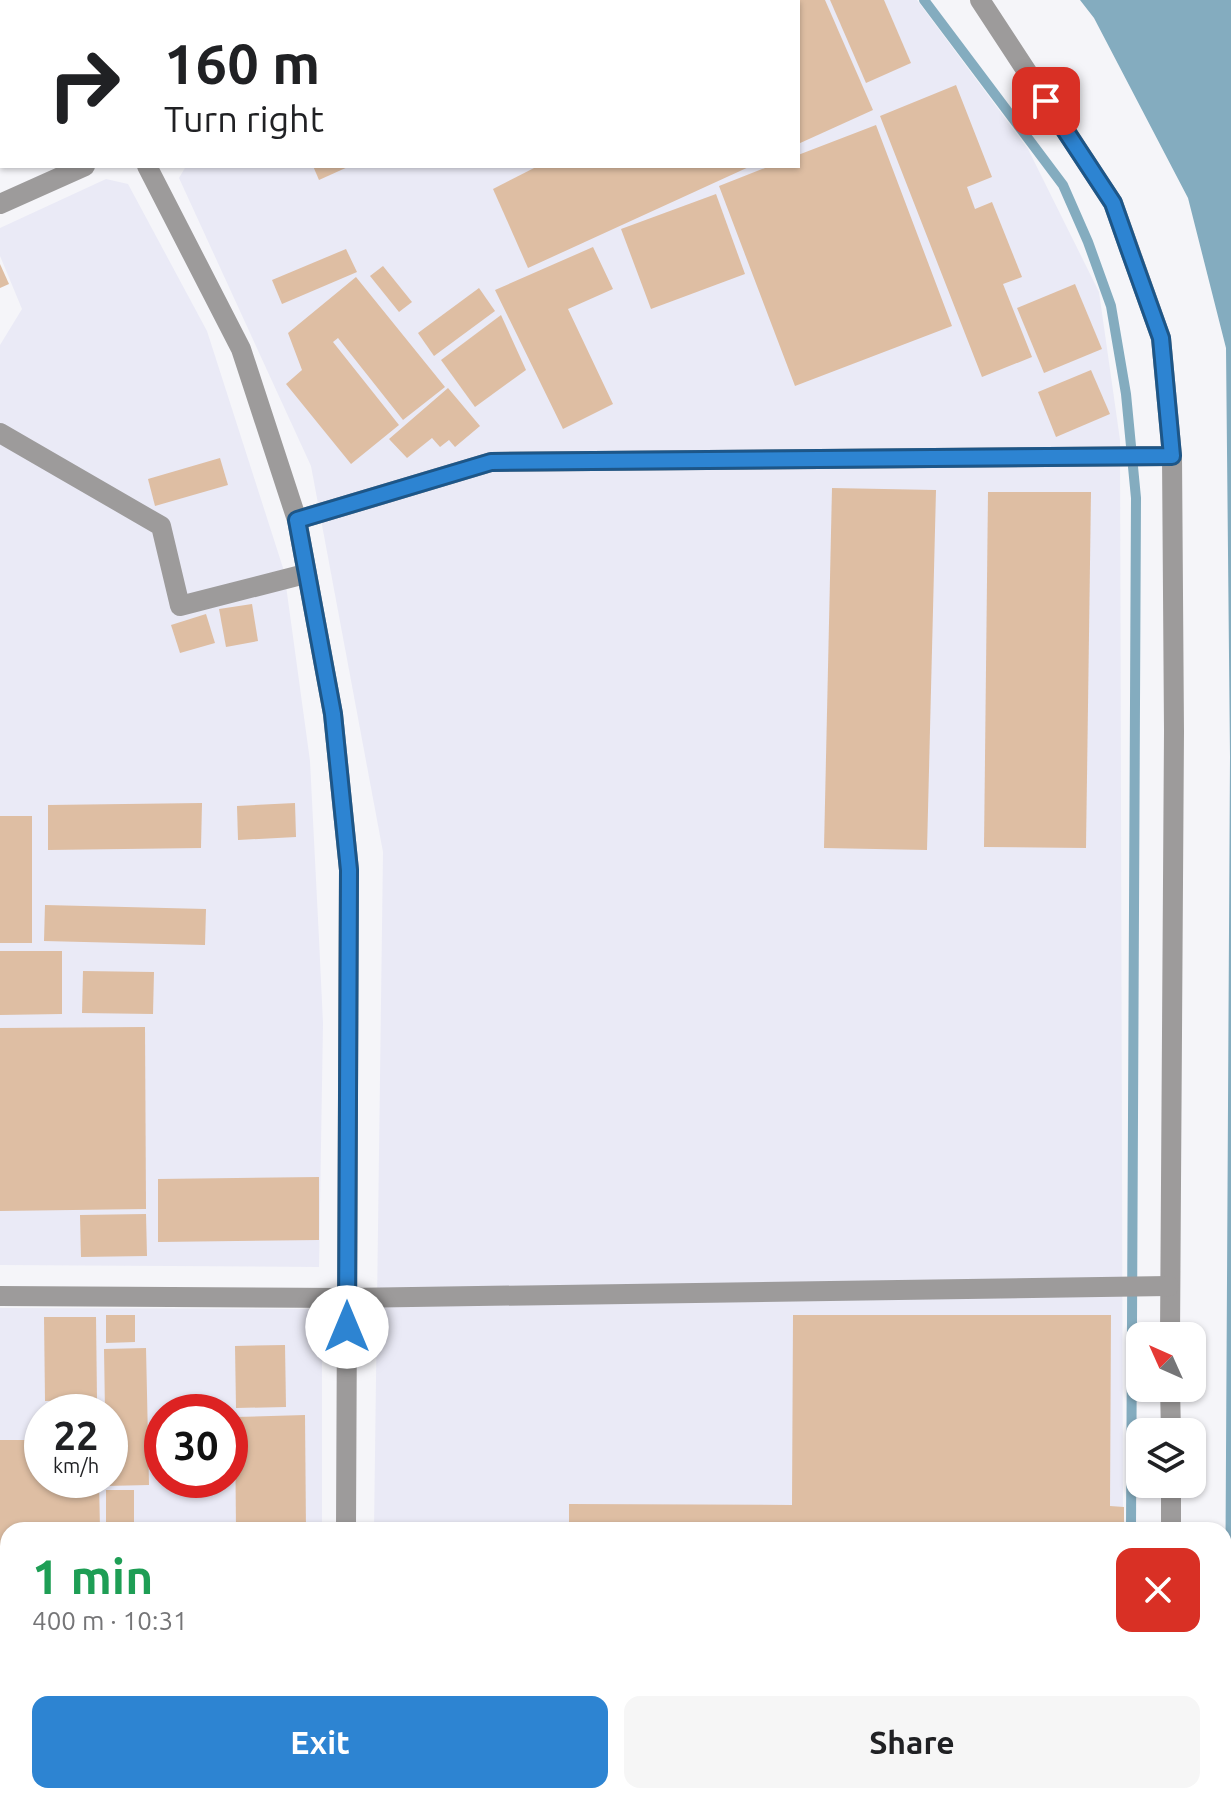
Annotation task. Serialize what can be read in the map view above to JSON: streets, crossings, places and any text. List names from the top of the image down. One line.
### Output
{"north":"top left","page":{"turn":["160 m","Turn right"],"speed":"22 km/h","limit":"30","heading":["1 min","400 m · 10:31"],"buttons":["Exit","Share"]}}
